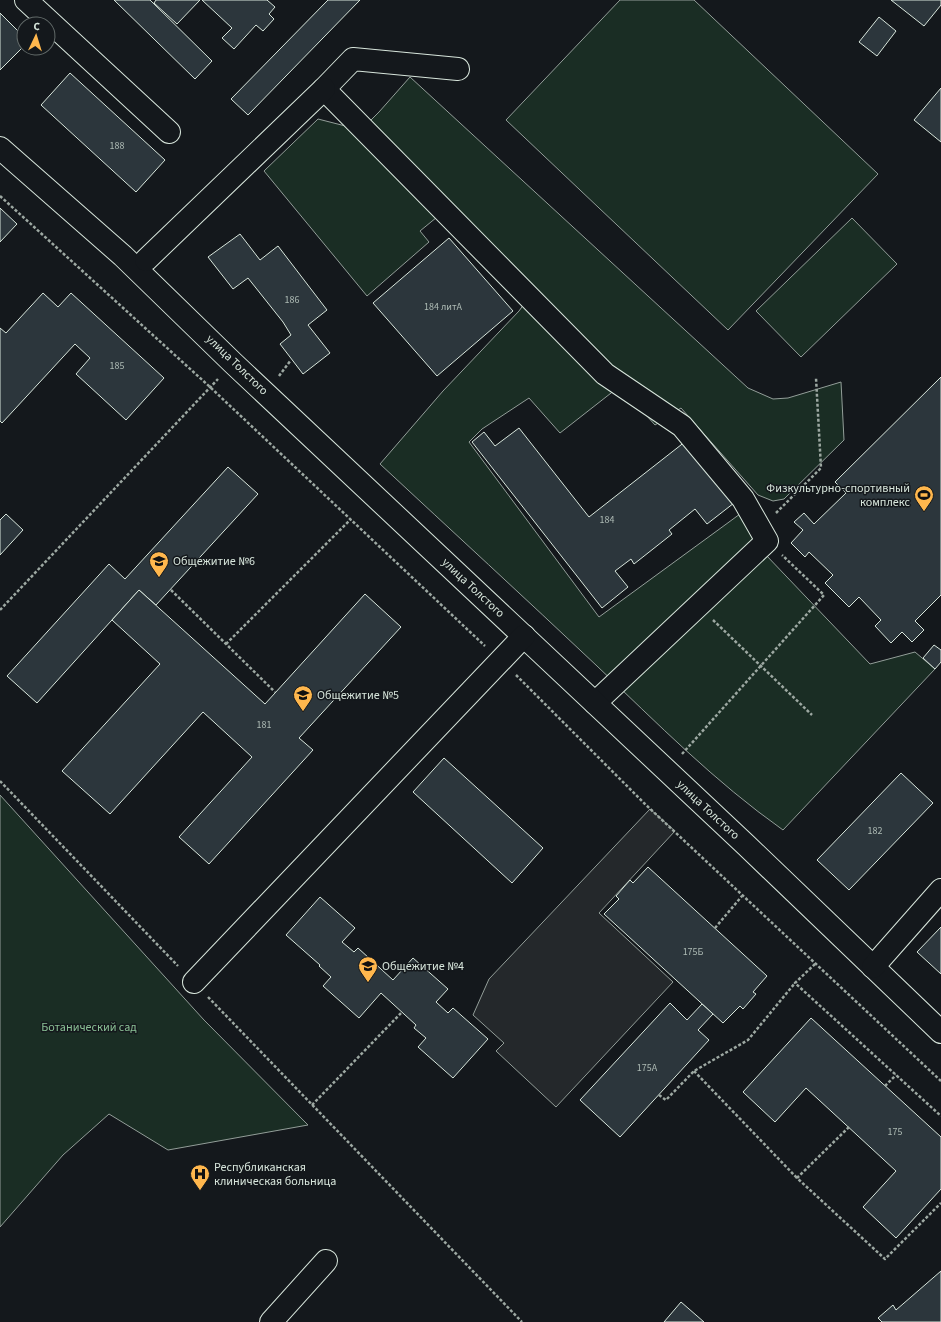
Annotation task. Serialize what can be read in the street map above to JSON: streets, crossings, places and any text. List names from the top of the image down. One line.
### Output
{"streets":{"street":["улица Толстого"]},"parks":["Ботанический сад"],"places":{"sports":["Физкультурно-спортивный комплекс"],"school or university":["Общежитие №6","Общежитие №5","Общежитие №4"],"hospital":["Республиканская клиническая больница"]},"house_numbers":["188","186","184 литА","185","184","181","182","175Б","175А","175"],"north":"top"}
